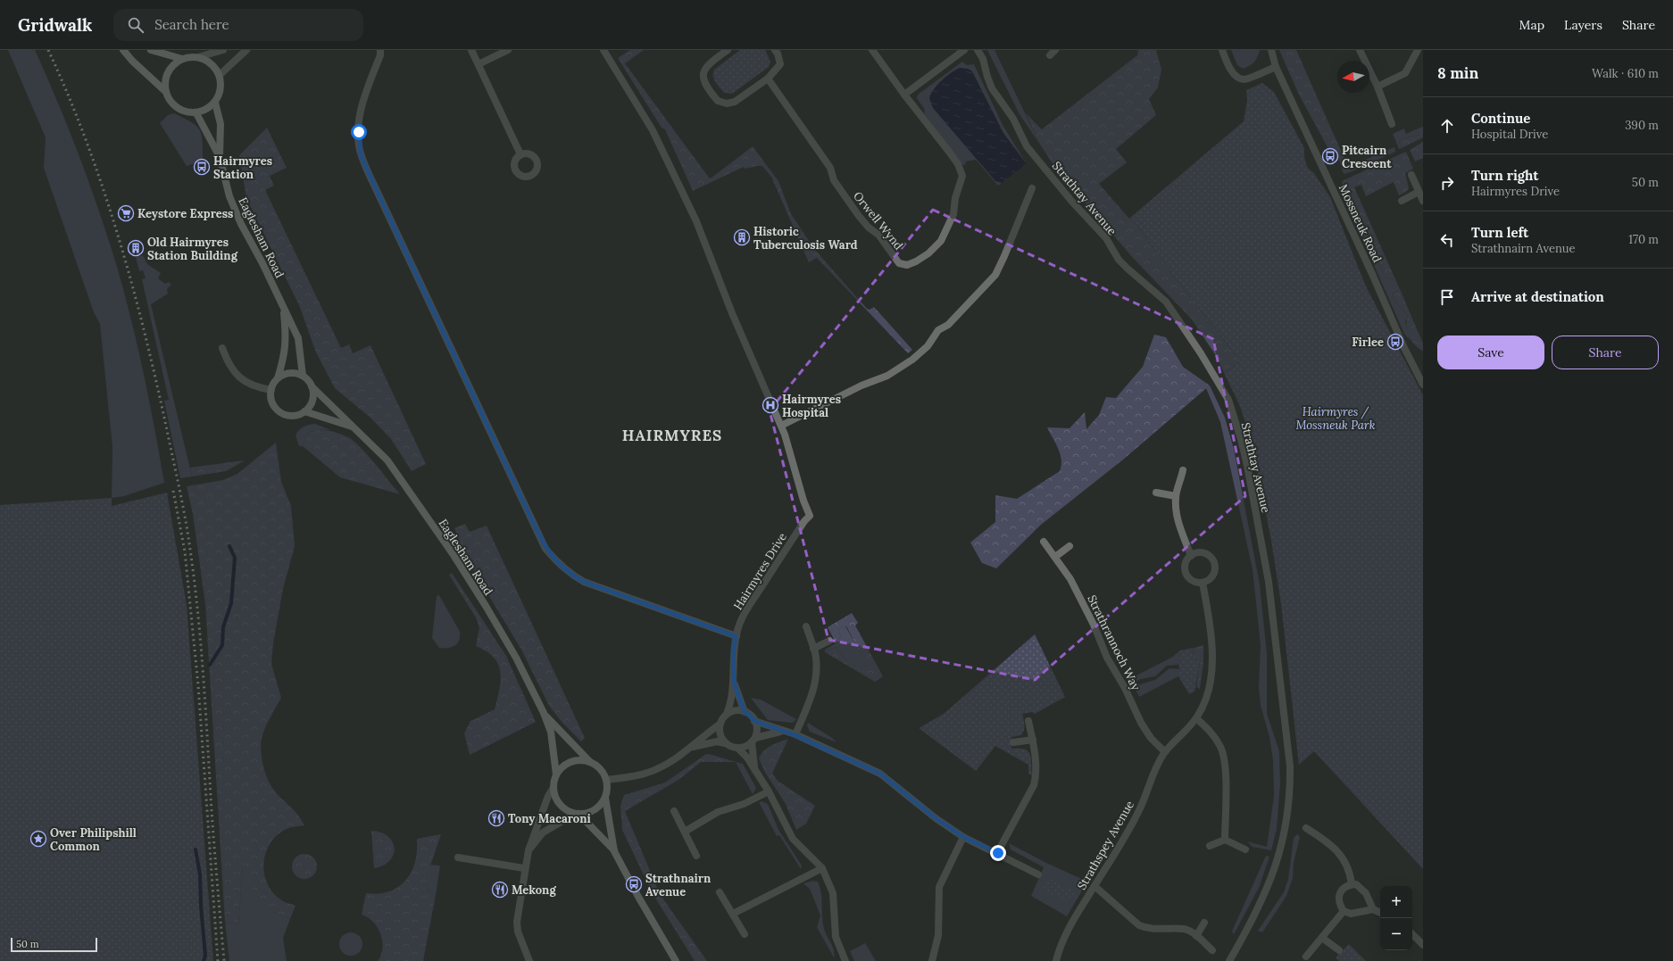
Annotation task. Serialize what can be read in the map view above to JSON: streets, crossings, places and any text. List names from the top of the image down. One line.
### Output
{"streets":{"main road":["Eaglesham Road"],"street":["Strathtay Avenue","Orwell Wynd","Mossneuk Road","Hairmyres Drive","Strathrannoch Way","Strathspey Avenue"]},"crossings":[["Strathrannoch Way","Strathspey Avenue"]],"districts":["HAIRMYRES"],"parks":["Hairmyres / Mossneuk Park"],"places":{"bus stop":["Pitcairn Crescent","Hairmyres Station","Firlee","Strathnairn Avenue"],"supermarket":["Keystore Express"],"building":["Historic Tuberculosis Ward","Old Hairmyres Station Building"],"hospital":["Hairmyres Hospital"],"restaurant":["Tony Macaroni","Mekong"],"place":["Over Philipshill Common"]},"scale_bar":"50 m","north":"left","page":{"header":"Gridwalk","search":"Search here","nav":["Map","Layers","Share"],"heading":["8 min","Walk · 610 m"],"list":[["Continue","Hospital Drive","390 m"],["Turn right","Hairmyres Drive","50 m"],["Turn left","Strathnairn Avenue","170 m"],"Arrive at destination"],"buttons":["Save","Share"],"map_buttons":["+","−"],"scale":"50 m"}}
